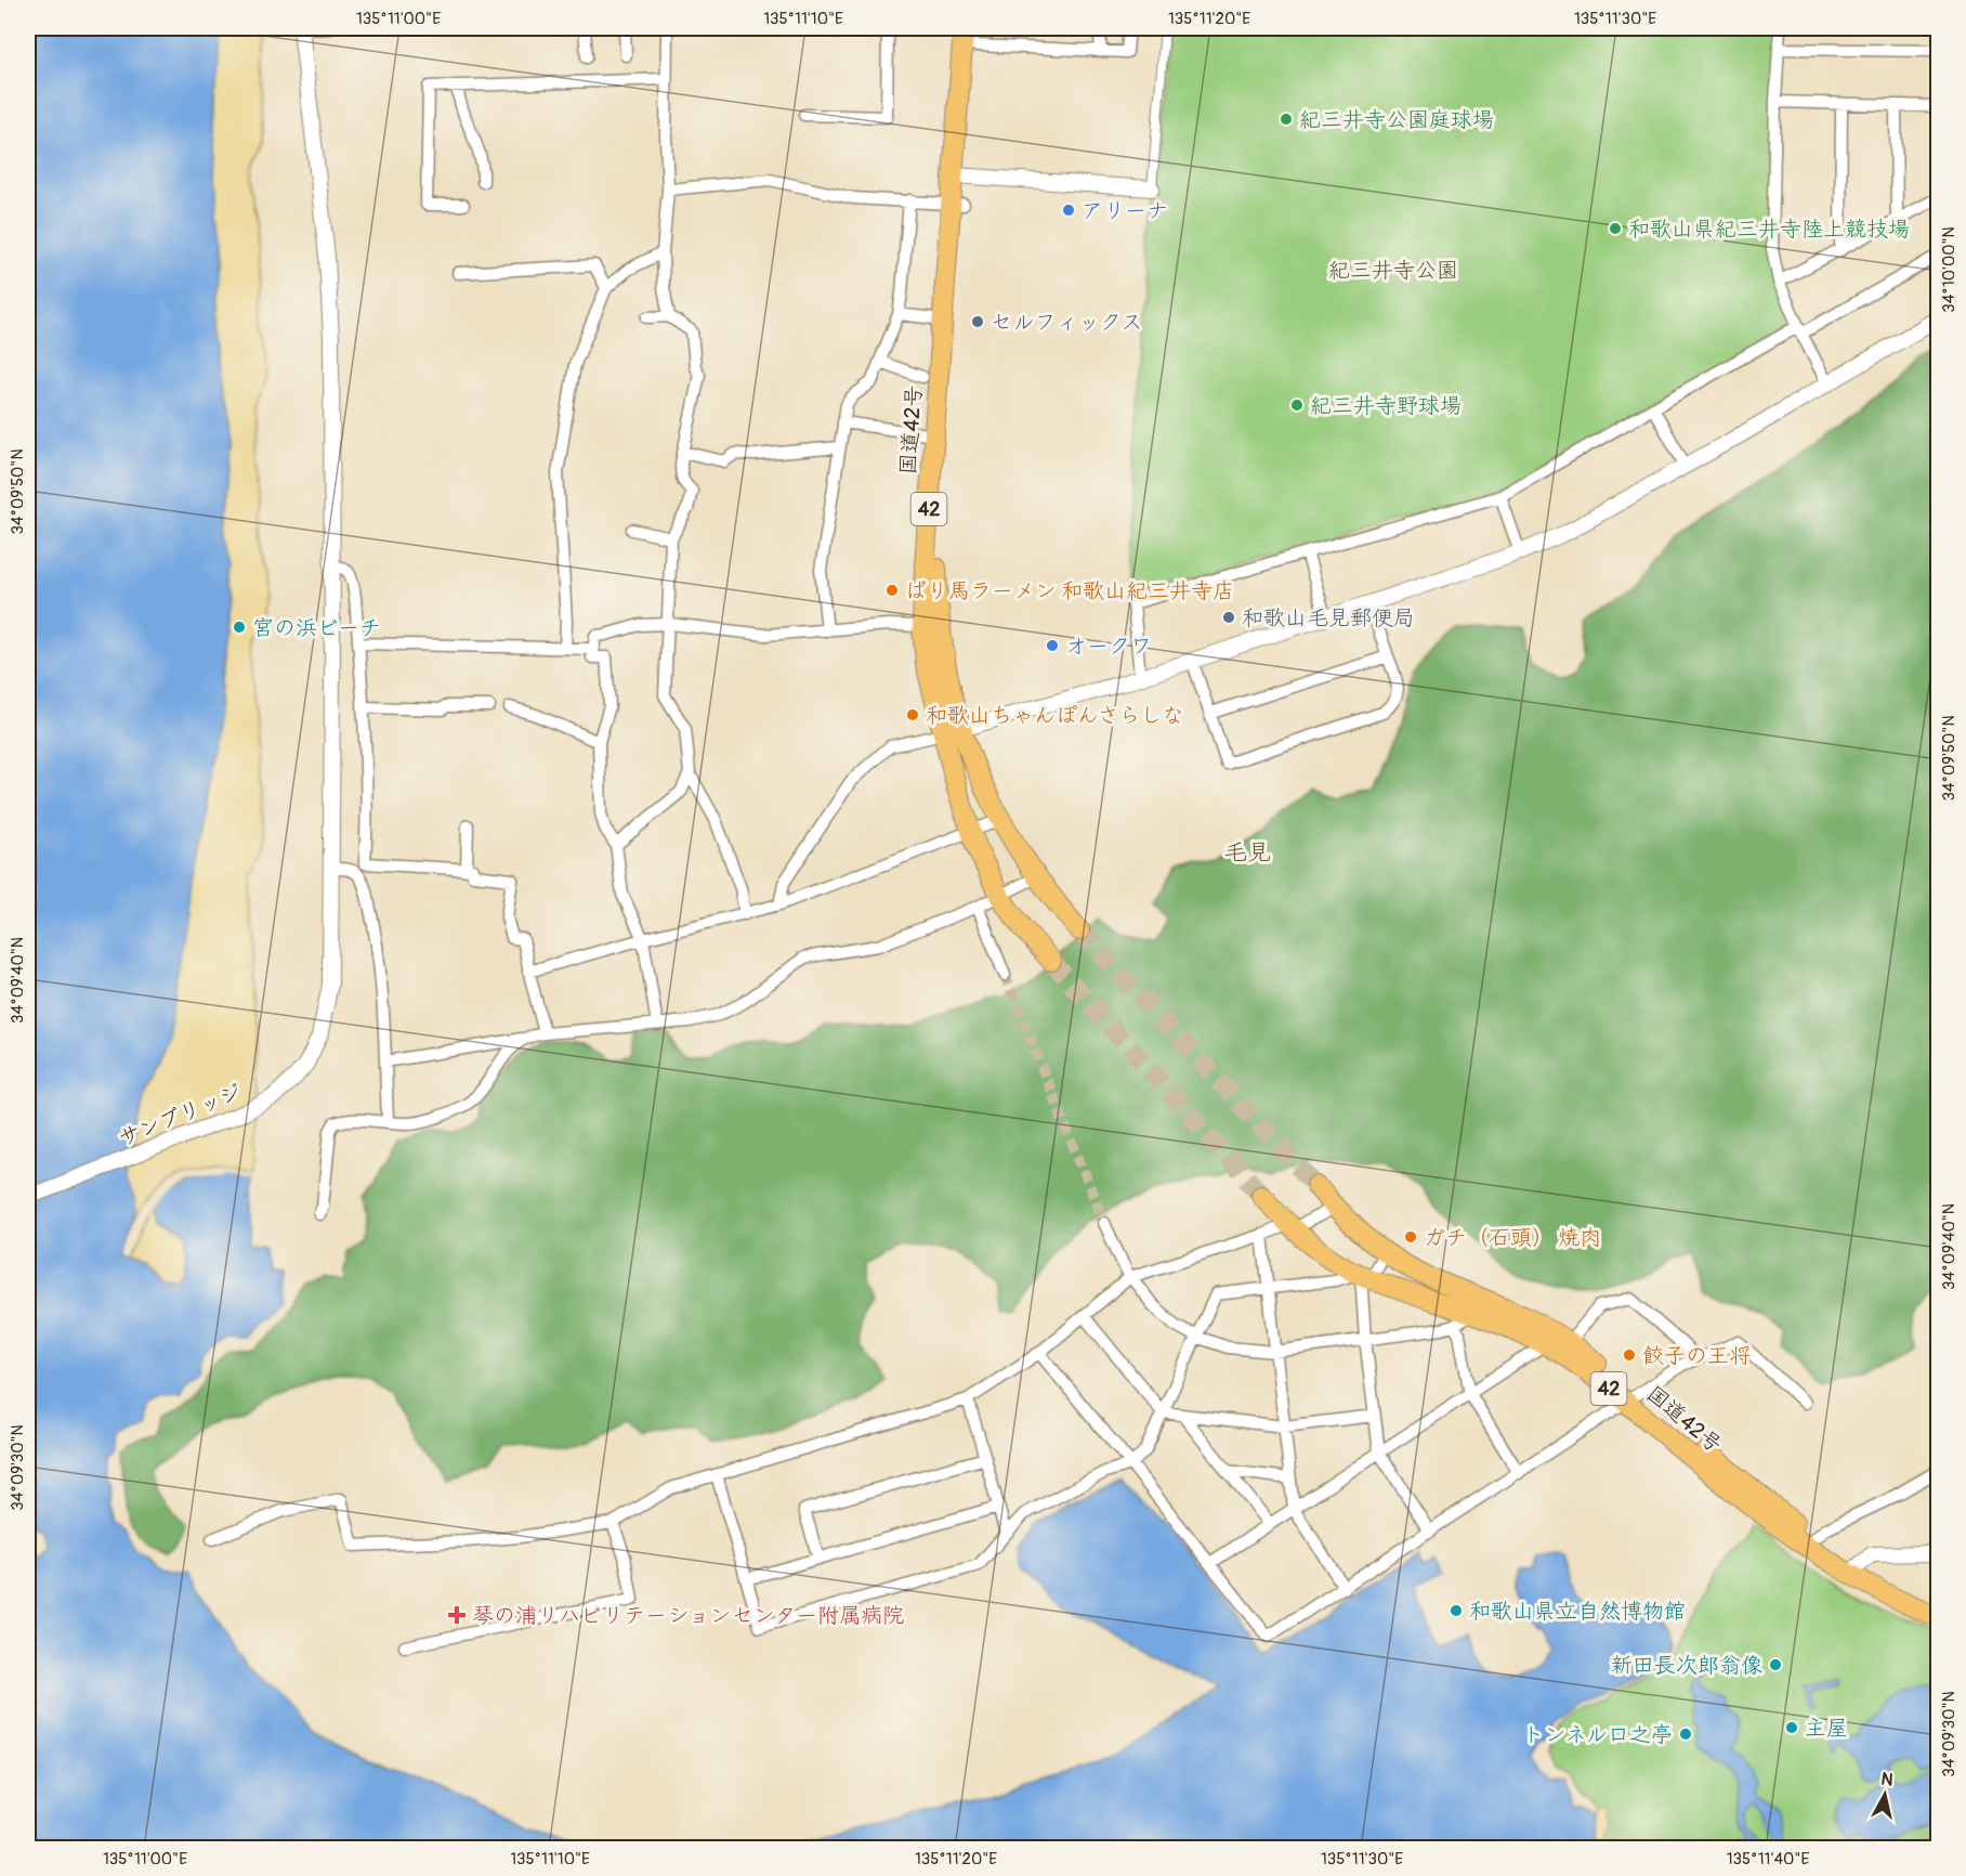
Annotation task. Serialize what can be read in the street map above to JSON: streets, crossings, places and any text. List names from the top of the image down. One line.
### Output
{"streets":{"highway":["国道42号","42"],"street":["サンブリッジ"]},"districts":["毛見"],"parks":["紀三井寺公園"],"places":{"other":["紀三井寺公園庭球場","アリーナ","和歌山県紀三井寺陸上競技場","セルフィックス","紀三井寺野球場","ばり馬ラーメン 和歌山紀三井寺店","和歌山毛見郵便局","宮の浜ビーチ","オークワ","和歌山ちゃんぽんさらしな","ガチ（石頭） 焼肉","餃子の王将","和歌山県立自然博物館","新田長次郎翁像","主屋","トンネル口之亭"],"health":["琴の浦リハビリテーションセンター附属病院"]},"north":"top","coordinates":["135°11'00\"E","135°11'10\"E","135°11'20\"E","135°11'30\"E","34°10'00\"N","34°09'50\"N","34°09'40\"N","34°09'30\"N","135°11'40\"E"]}
